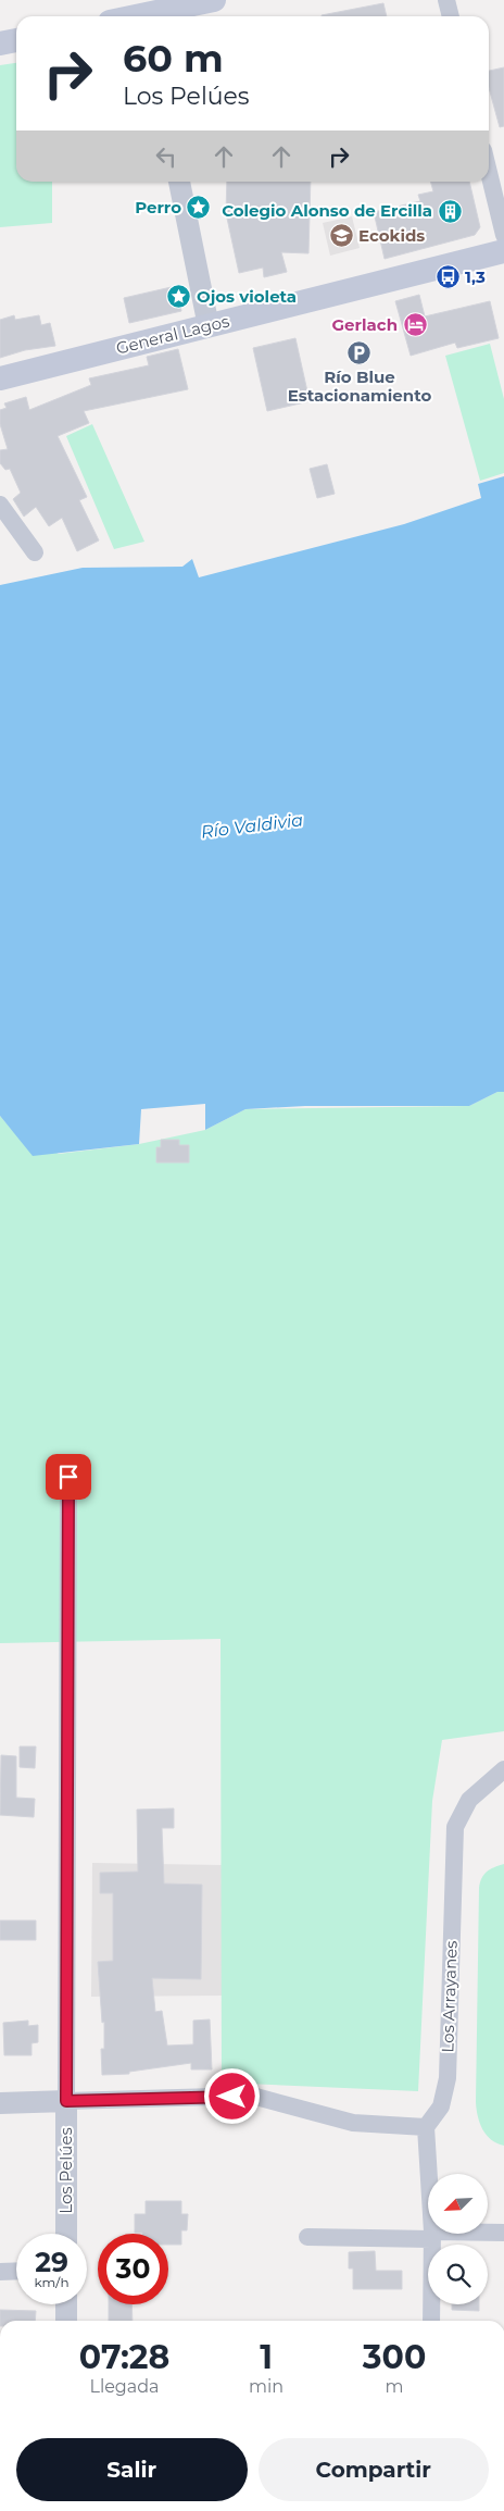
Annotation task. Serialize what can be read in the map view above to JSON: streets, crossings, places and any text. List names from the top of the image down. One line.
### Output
{"streets":{"main road":["General Lagos"],"street":["Los Arrayanes","Los Pelúes"]},"water":["Río Valdivia"],"places":{"place":["Perro","Ojos violeta"],"building":["Colegio Alonso de Ercilla"],"school or university":["Ecokids"],"bus stop":["1,3"],"hotel":["Gerlach"],"parking":["Río Blue Estacionamiento"]},"north":"bottom left","page":{"turn":["60 m","Los Pelúes"],"speed":"29 km/h","limit":"30","eta":["07:28","Llegada","1","min","300","m"],"buttons":["Salir","Compartir"]}}
